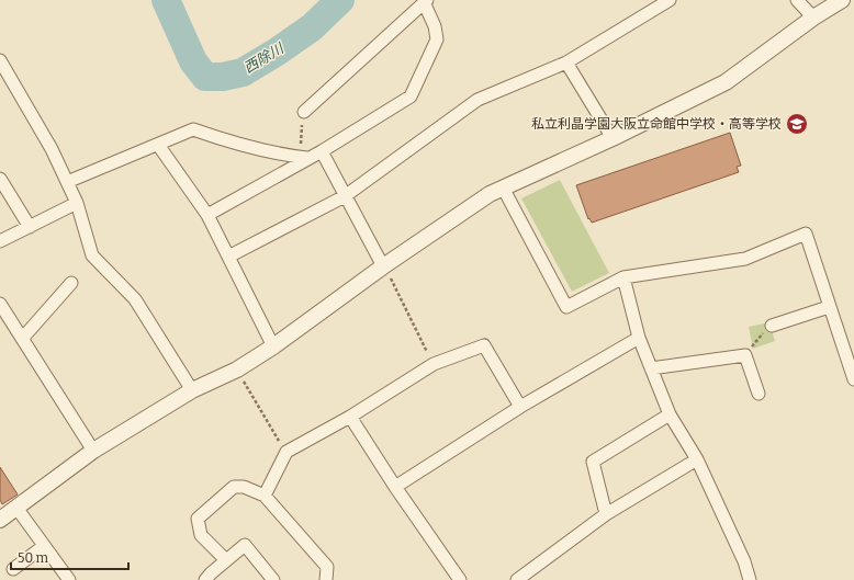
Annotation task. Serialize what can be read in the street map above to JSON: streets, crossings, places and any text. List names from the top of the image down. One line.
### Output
{"water":["西除川"],"places":{"school or university":["私立利晶学園大阪立命館中学校・高等学校"]},"scale_bar":"50 m"}
